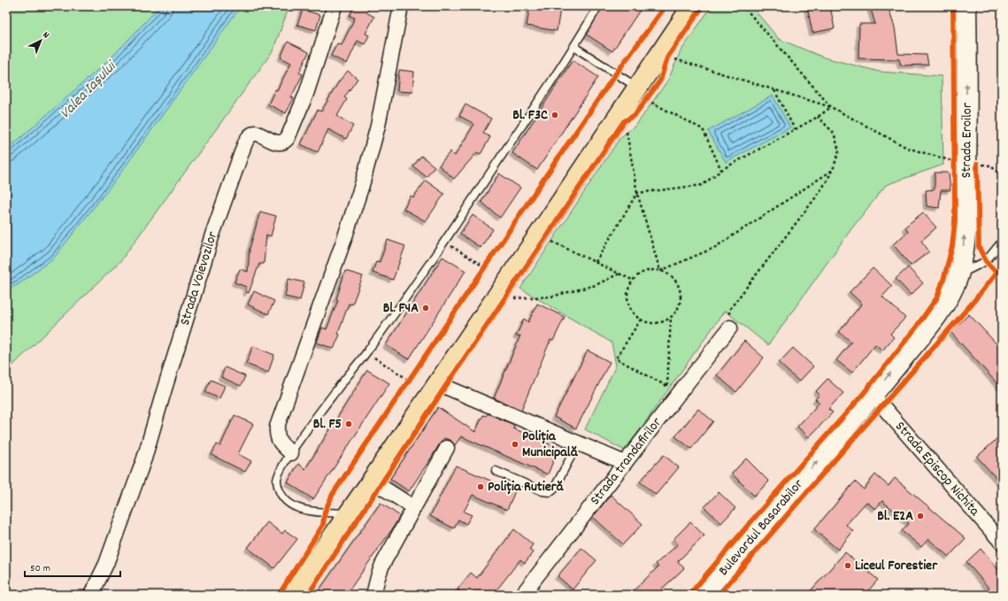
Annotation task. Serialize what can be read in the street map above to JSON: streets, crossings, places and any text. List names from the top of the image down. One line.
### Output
{"streets":{"main road":["Strada Eroilor","Bulevardul Basarabilor"],"street":["Strada Voievozilor","Strada trandafirilor","Strada Episcop Nichita"]},"crossings":[["Strada Eroilor","Bulevardul Basarabilor"],["Strada Episcop Nichita","Bulevardul Basarabilor"]],"one_way":["Strada Eroilor","Bulevardul Basarabilor"],"water":["Valea Iașului"],"places":["Bl. F3C","Bl. F4A","Bl. F5","Poliția Municipală","Poliția Rutieră","Bl. E2A","Liceul Forestier"],"scale_bar":"50 m","north":"top right"}
